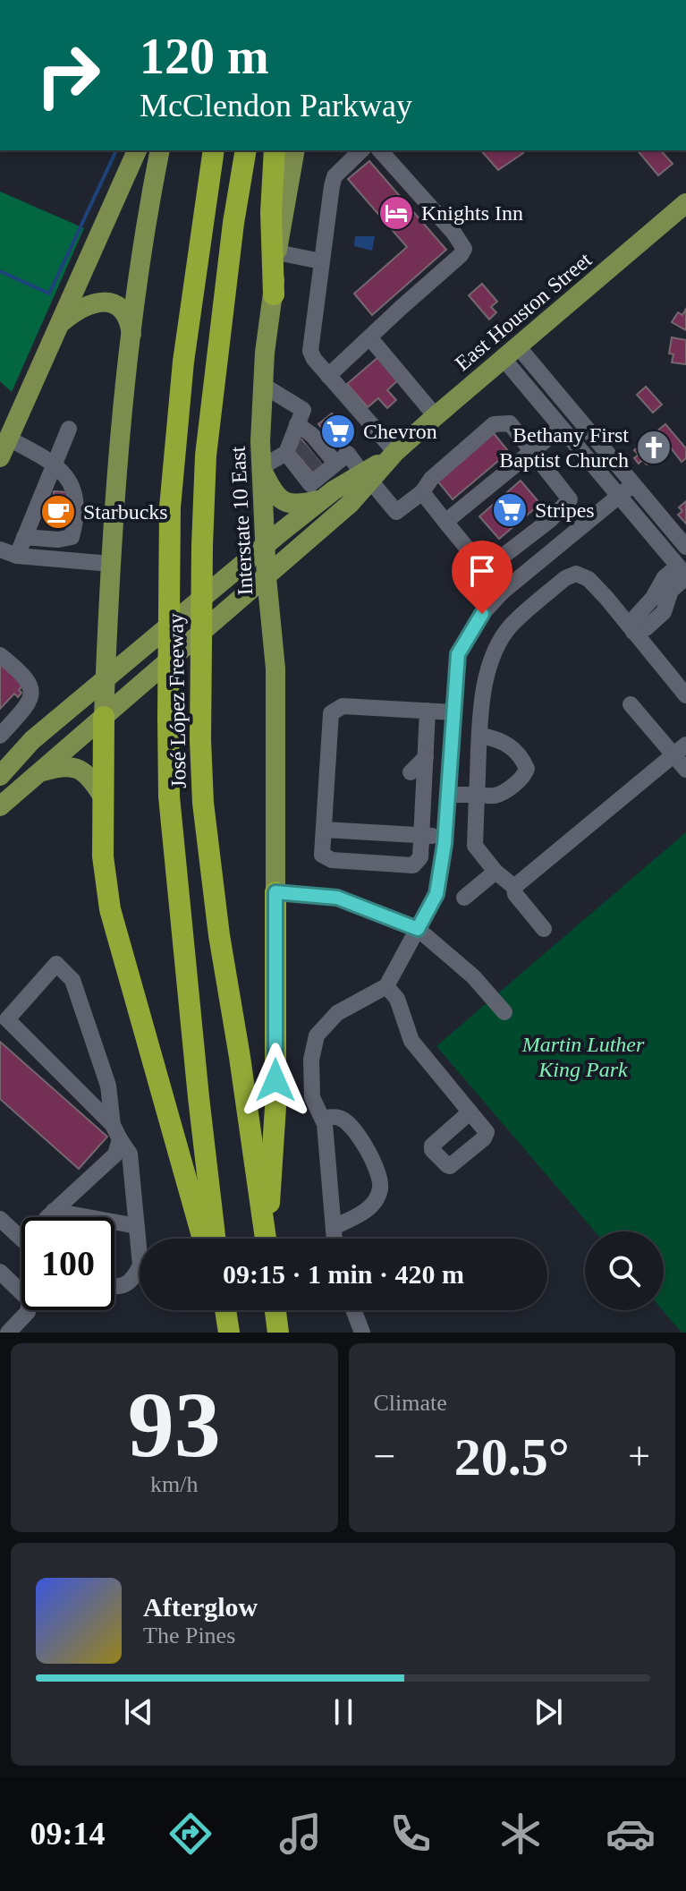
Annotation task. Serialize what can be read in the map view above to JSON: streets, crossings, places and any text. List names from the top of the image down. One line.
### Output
{"streets":{"highway":["José López Freeway"],"main road":["East Houston Street","Interstate 10 East"]},"crossings":[["East Houston Street","Interstate 10 East"]],"parks":["Martin Luther King Park"],"places":{"hotel":["Knights Inn"],"supermarket":["Chevron","Stripes"],"church":["Bethany First Baptist Church"],"cafe":["Starbucks"]},"page":{"turn":["120 m","McClendon Parkway"],"limit":"100","trip":"09:15 · 1 min · 420 m","tile":[["93","km/h"],"Climate"],"heat":["−","20.5°","+"],"song":["Afterglow","The Pines"],"tabs":"09:14"}}
